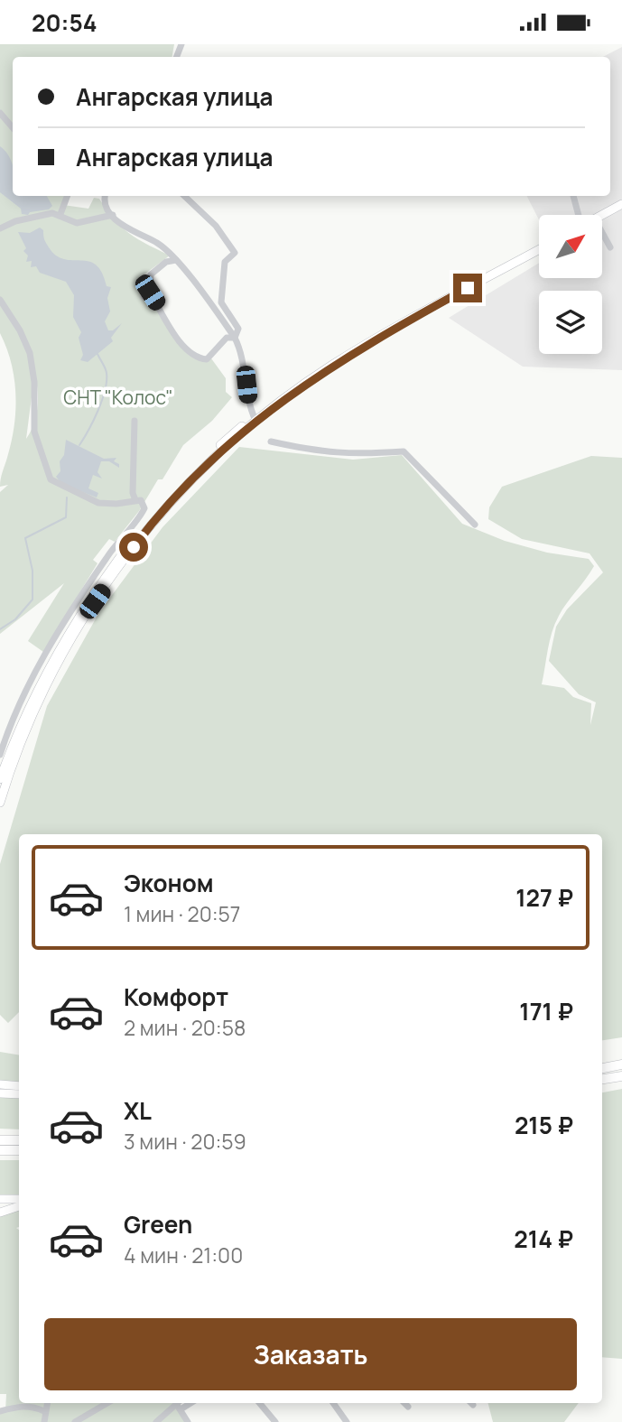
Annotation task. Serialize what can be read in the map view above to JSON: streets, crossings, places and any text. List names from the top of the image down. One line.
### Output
{"parks":["СНТ \"Колос\""],"north":"top right","page":{"status":"20:54","banner":["Ангарская улица","Ангарская улица"],"list":[{"name":"Эконом","note":"1 мин · 20:57","value":"127 ₽"},{"name":"Комфорт","note":"2 мин · 20:58","value":"171 ₽"},{"name":"XL","note":"3 мин · 20:59","value":"215 ₽"},{"name":"Green","note":"4 мин · 21:00","value":"214 ₽"}],"buttons":"Заказать"}}
